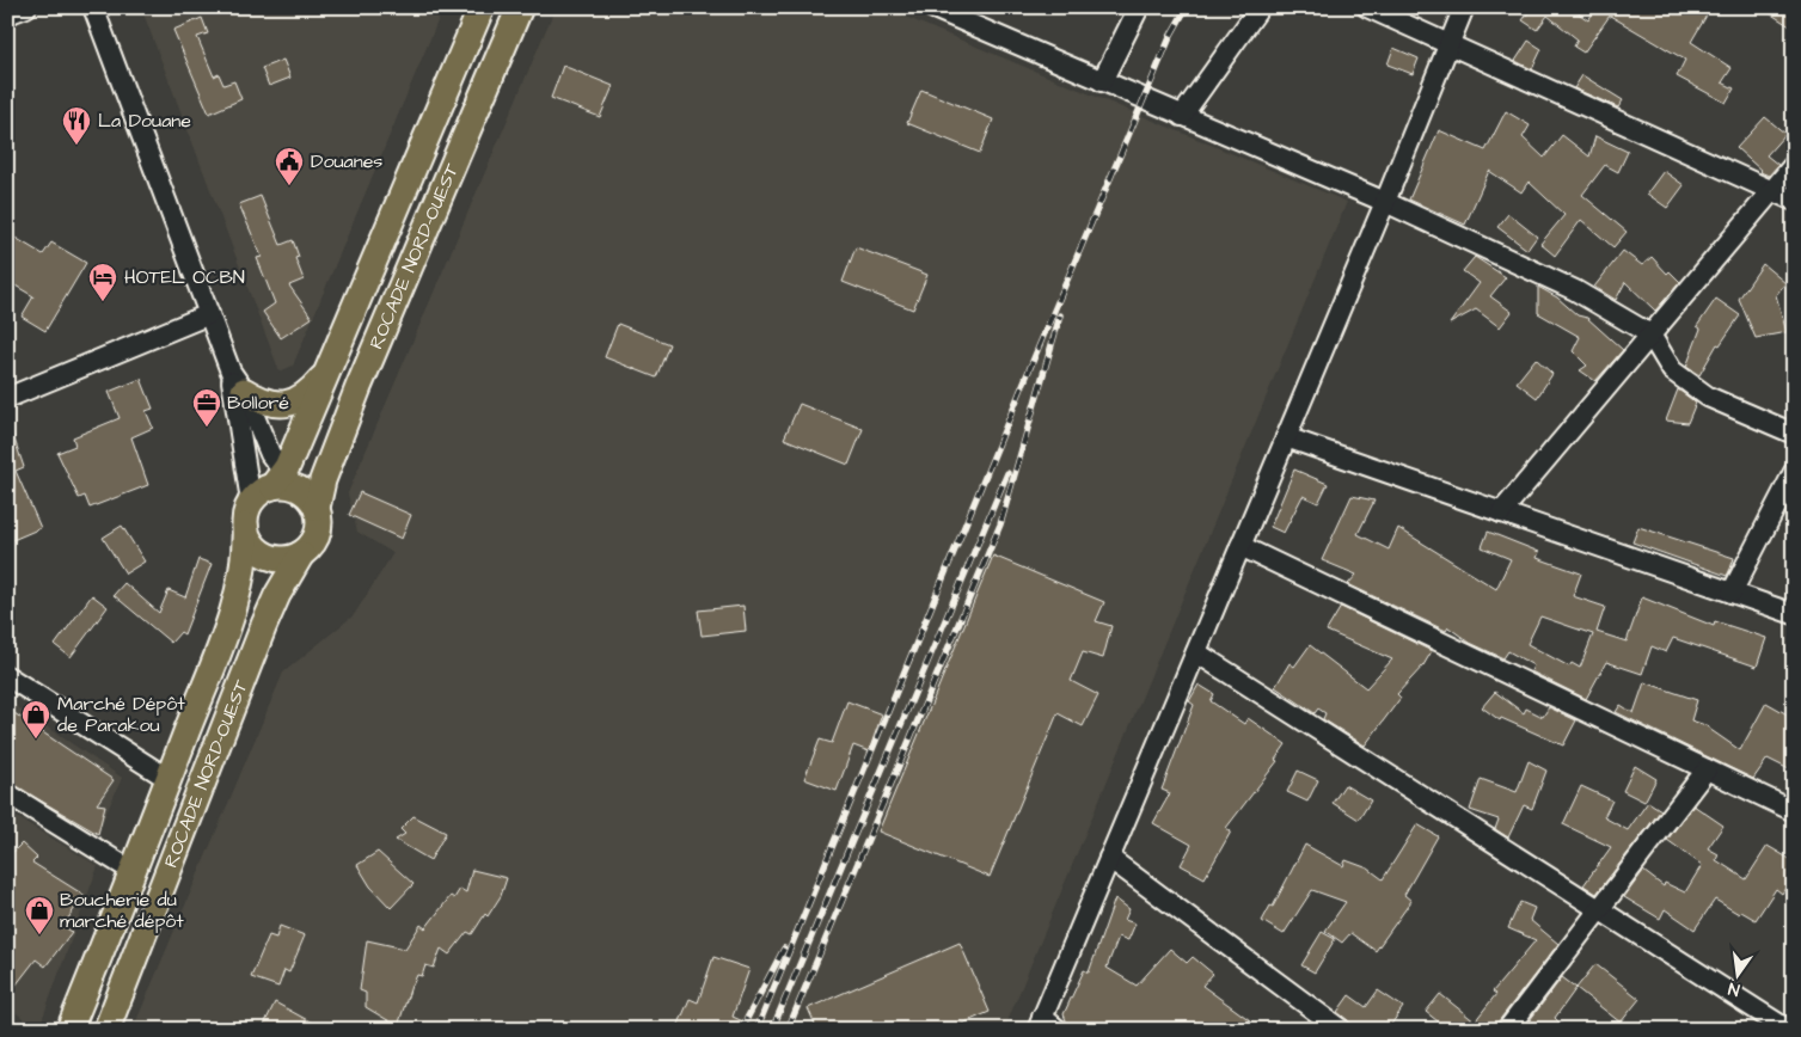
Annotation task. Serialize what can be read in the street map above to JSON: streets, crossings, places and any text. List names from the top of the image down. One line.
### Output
{"streets":{"main road":["ROCADE NORD-OUEST"]},"places":{"restaurant":["La Douane"],"public building":["Douanes"],"hotel":["HOTEL OCBN"],"office":["Bolloré"],"shop":["Marché Dépôt de Parakou","Boucherie du marché dépôt"]},"north":"bottom"}
